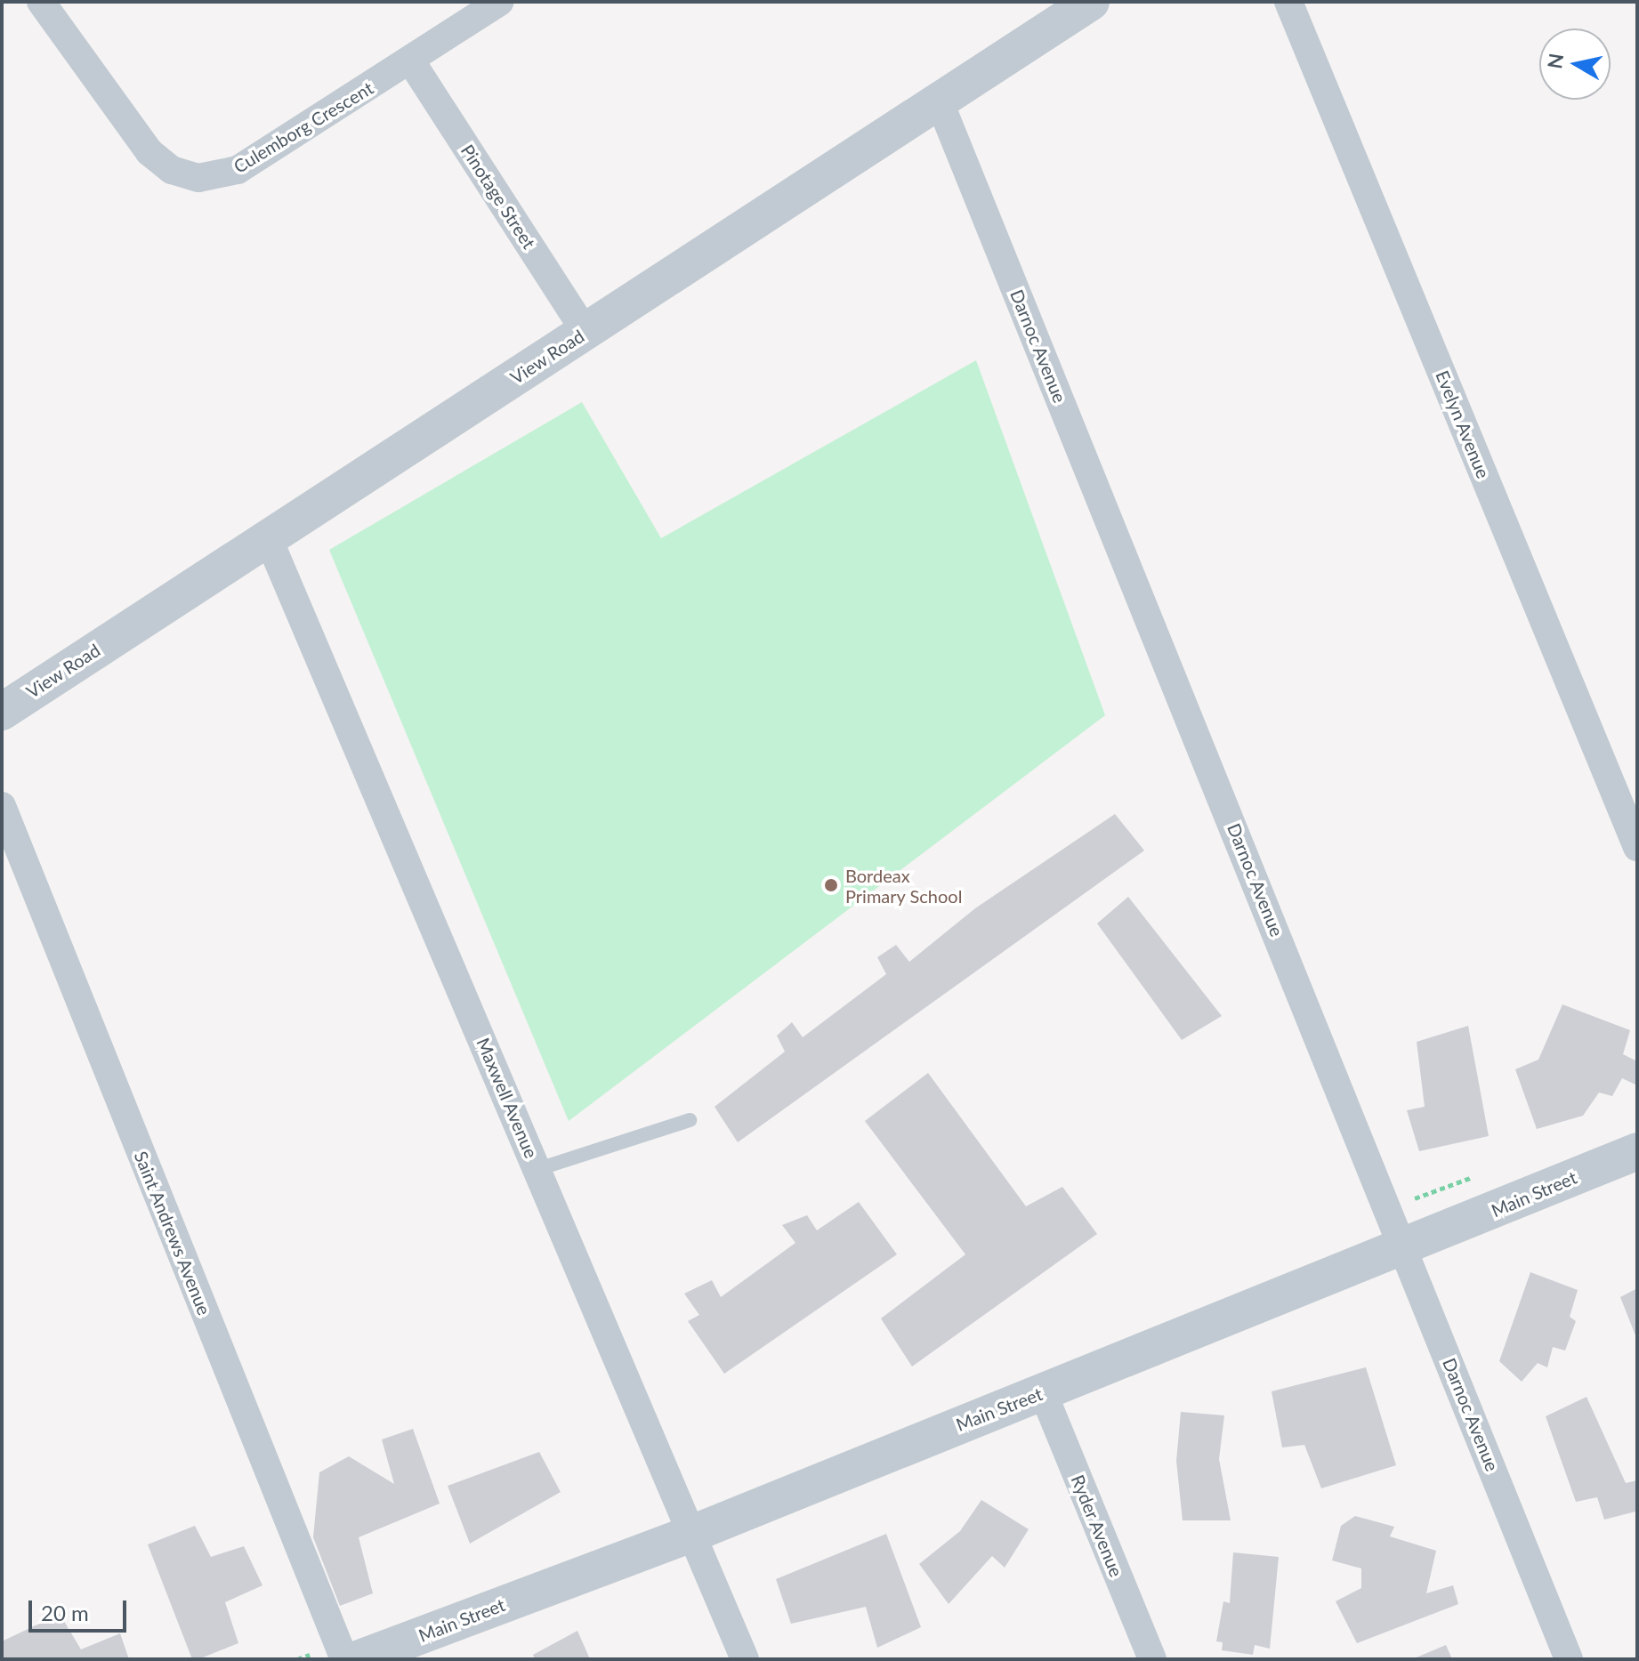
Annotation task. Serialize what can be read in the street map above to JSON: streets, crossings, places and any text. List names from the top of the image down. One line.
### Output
{"streets":{"street":["Culemborg Crescent","Pinotage Street","Darnoc Avenue","View Road","Evelyn Avenue","Maxwell Avenue","Main Street","Saint Andrews Avenue","Ryder Avenue"]},"crossings":[["Culemborg Crescent","Pinotage Street"],["Pinotage Street","View Road"],["Darnoc Avenue","View Road"],["Darnoc Avenue","Main Street"],["View Road","Maxwell Avenue"],["Maxwell Avenue","Main Street"],["Main Street","Ryder Avenue"]],"places":["Bordeax Primary School"],"scale_bar":"20 m","north":"left"}
